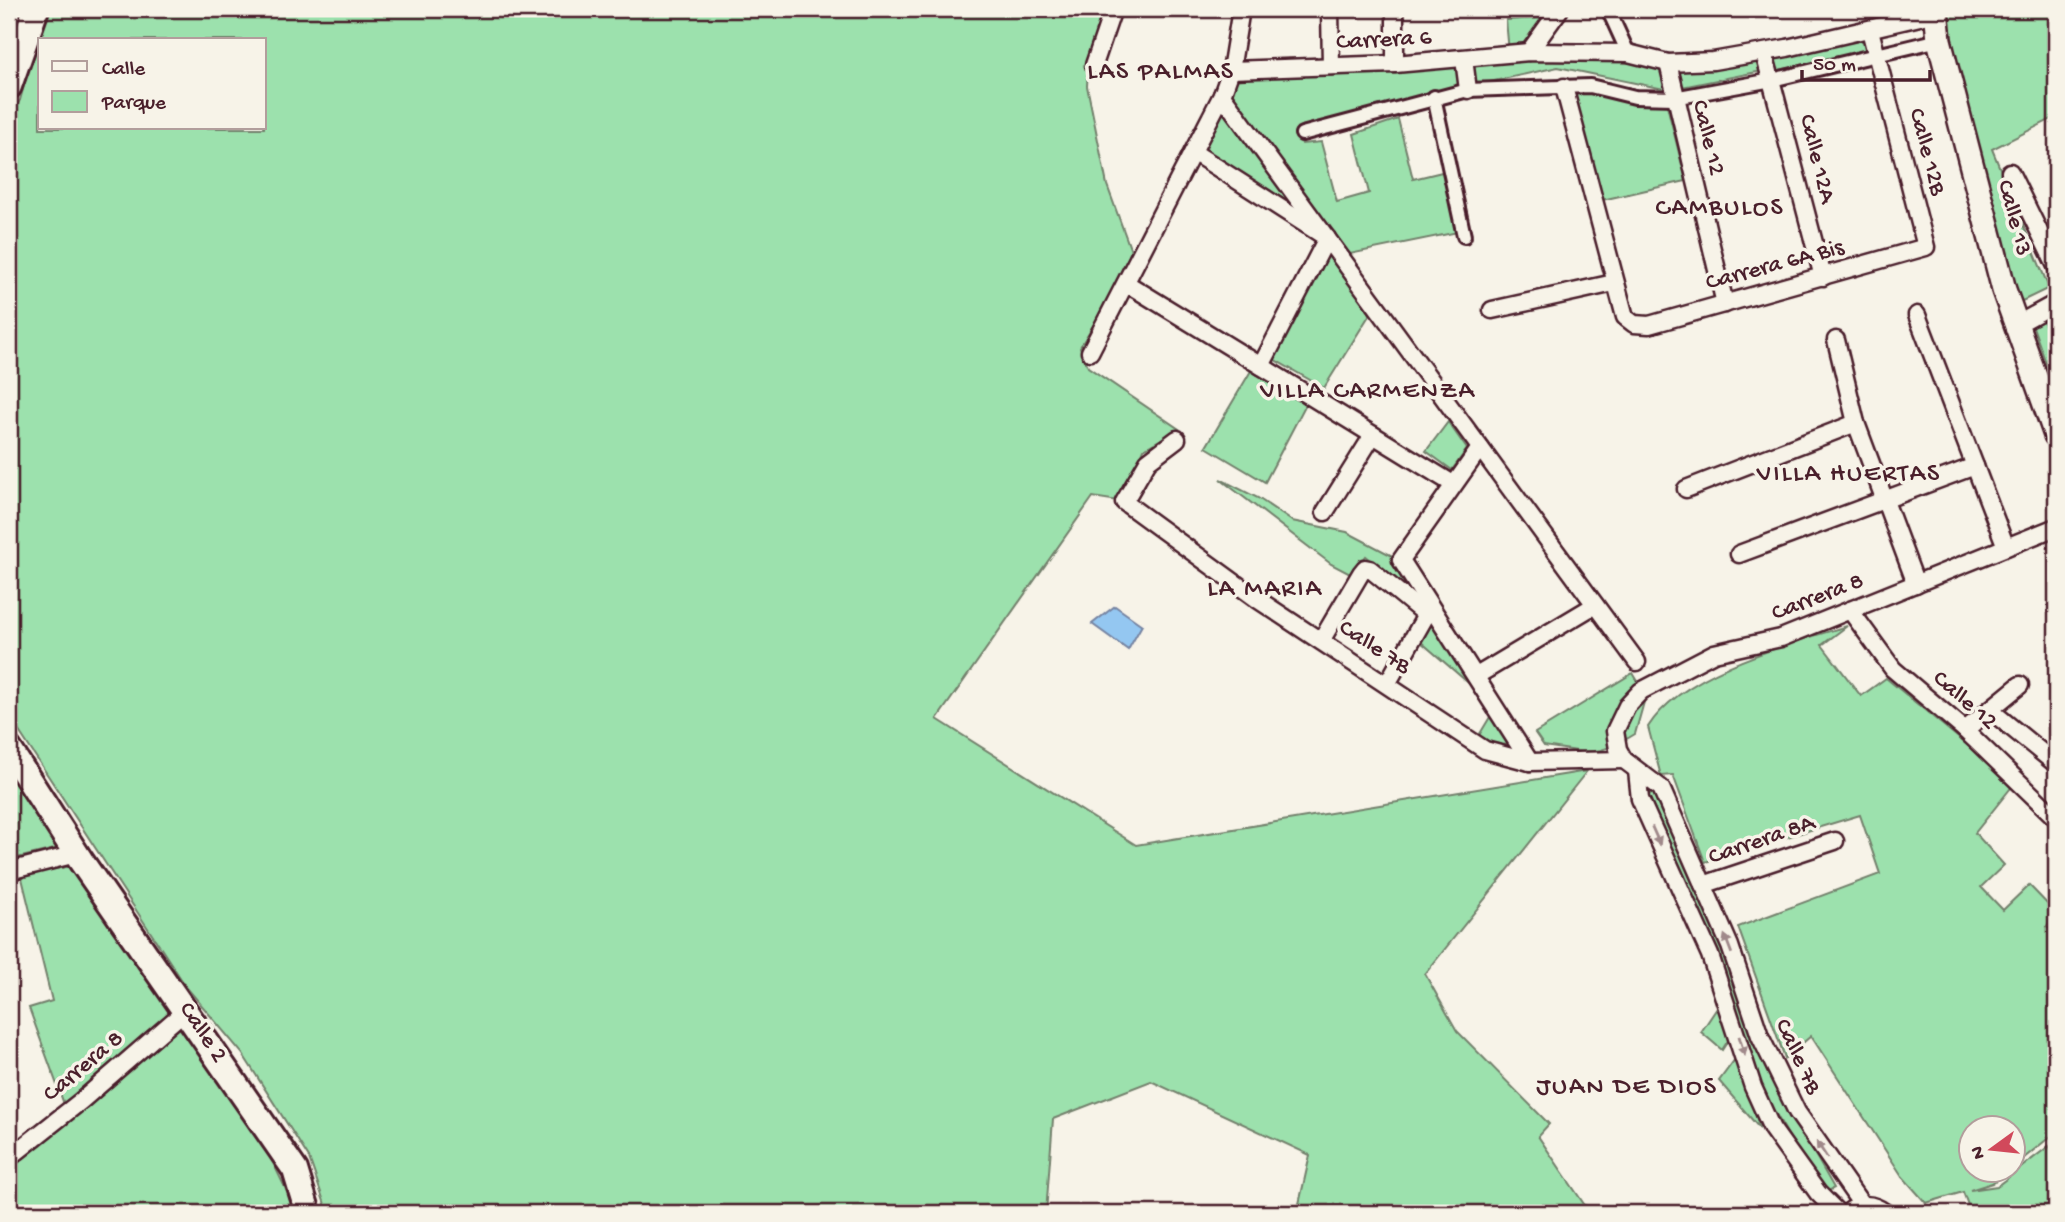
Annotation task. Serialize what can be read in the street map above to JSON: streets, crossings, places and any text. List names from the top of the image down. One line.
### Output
{"streets":{"main road":["Calle 13","Calle 2"],"street":["Carrera 6","Calle 12","Calle 12B","Calle 12A","Carrera 6A Bis","Carrera 8","Calle 7B","Carrera 8A"]},"crossings":[["Carrera 6","Calle 12"],["Carrera 6","Calle 12B"],["Carrera 6","Calle 12A"],["Carrera 6","Calle 13"],["Calle 12","Carrera 6A Bis"],["Calle 12","Carrera 8"],["Calle 12B","Carrera 6A Bis"],["Calle 12A","Carrera 6A Bis"],["Carrera 8","Calle 7B"],["Carrera 8","Calle 2"],["Calle 7B","Carrera 8A"]],"districts":["LAS PALMAS","CAMBULOS","VILLA CARMENZA","VILLA HUERTAS","LA MARIA","JUAN DE DIOS"],"legend":["Calle","Parque"],"scale_bar":"50 m","north":"left"}
